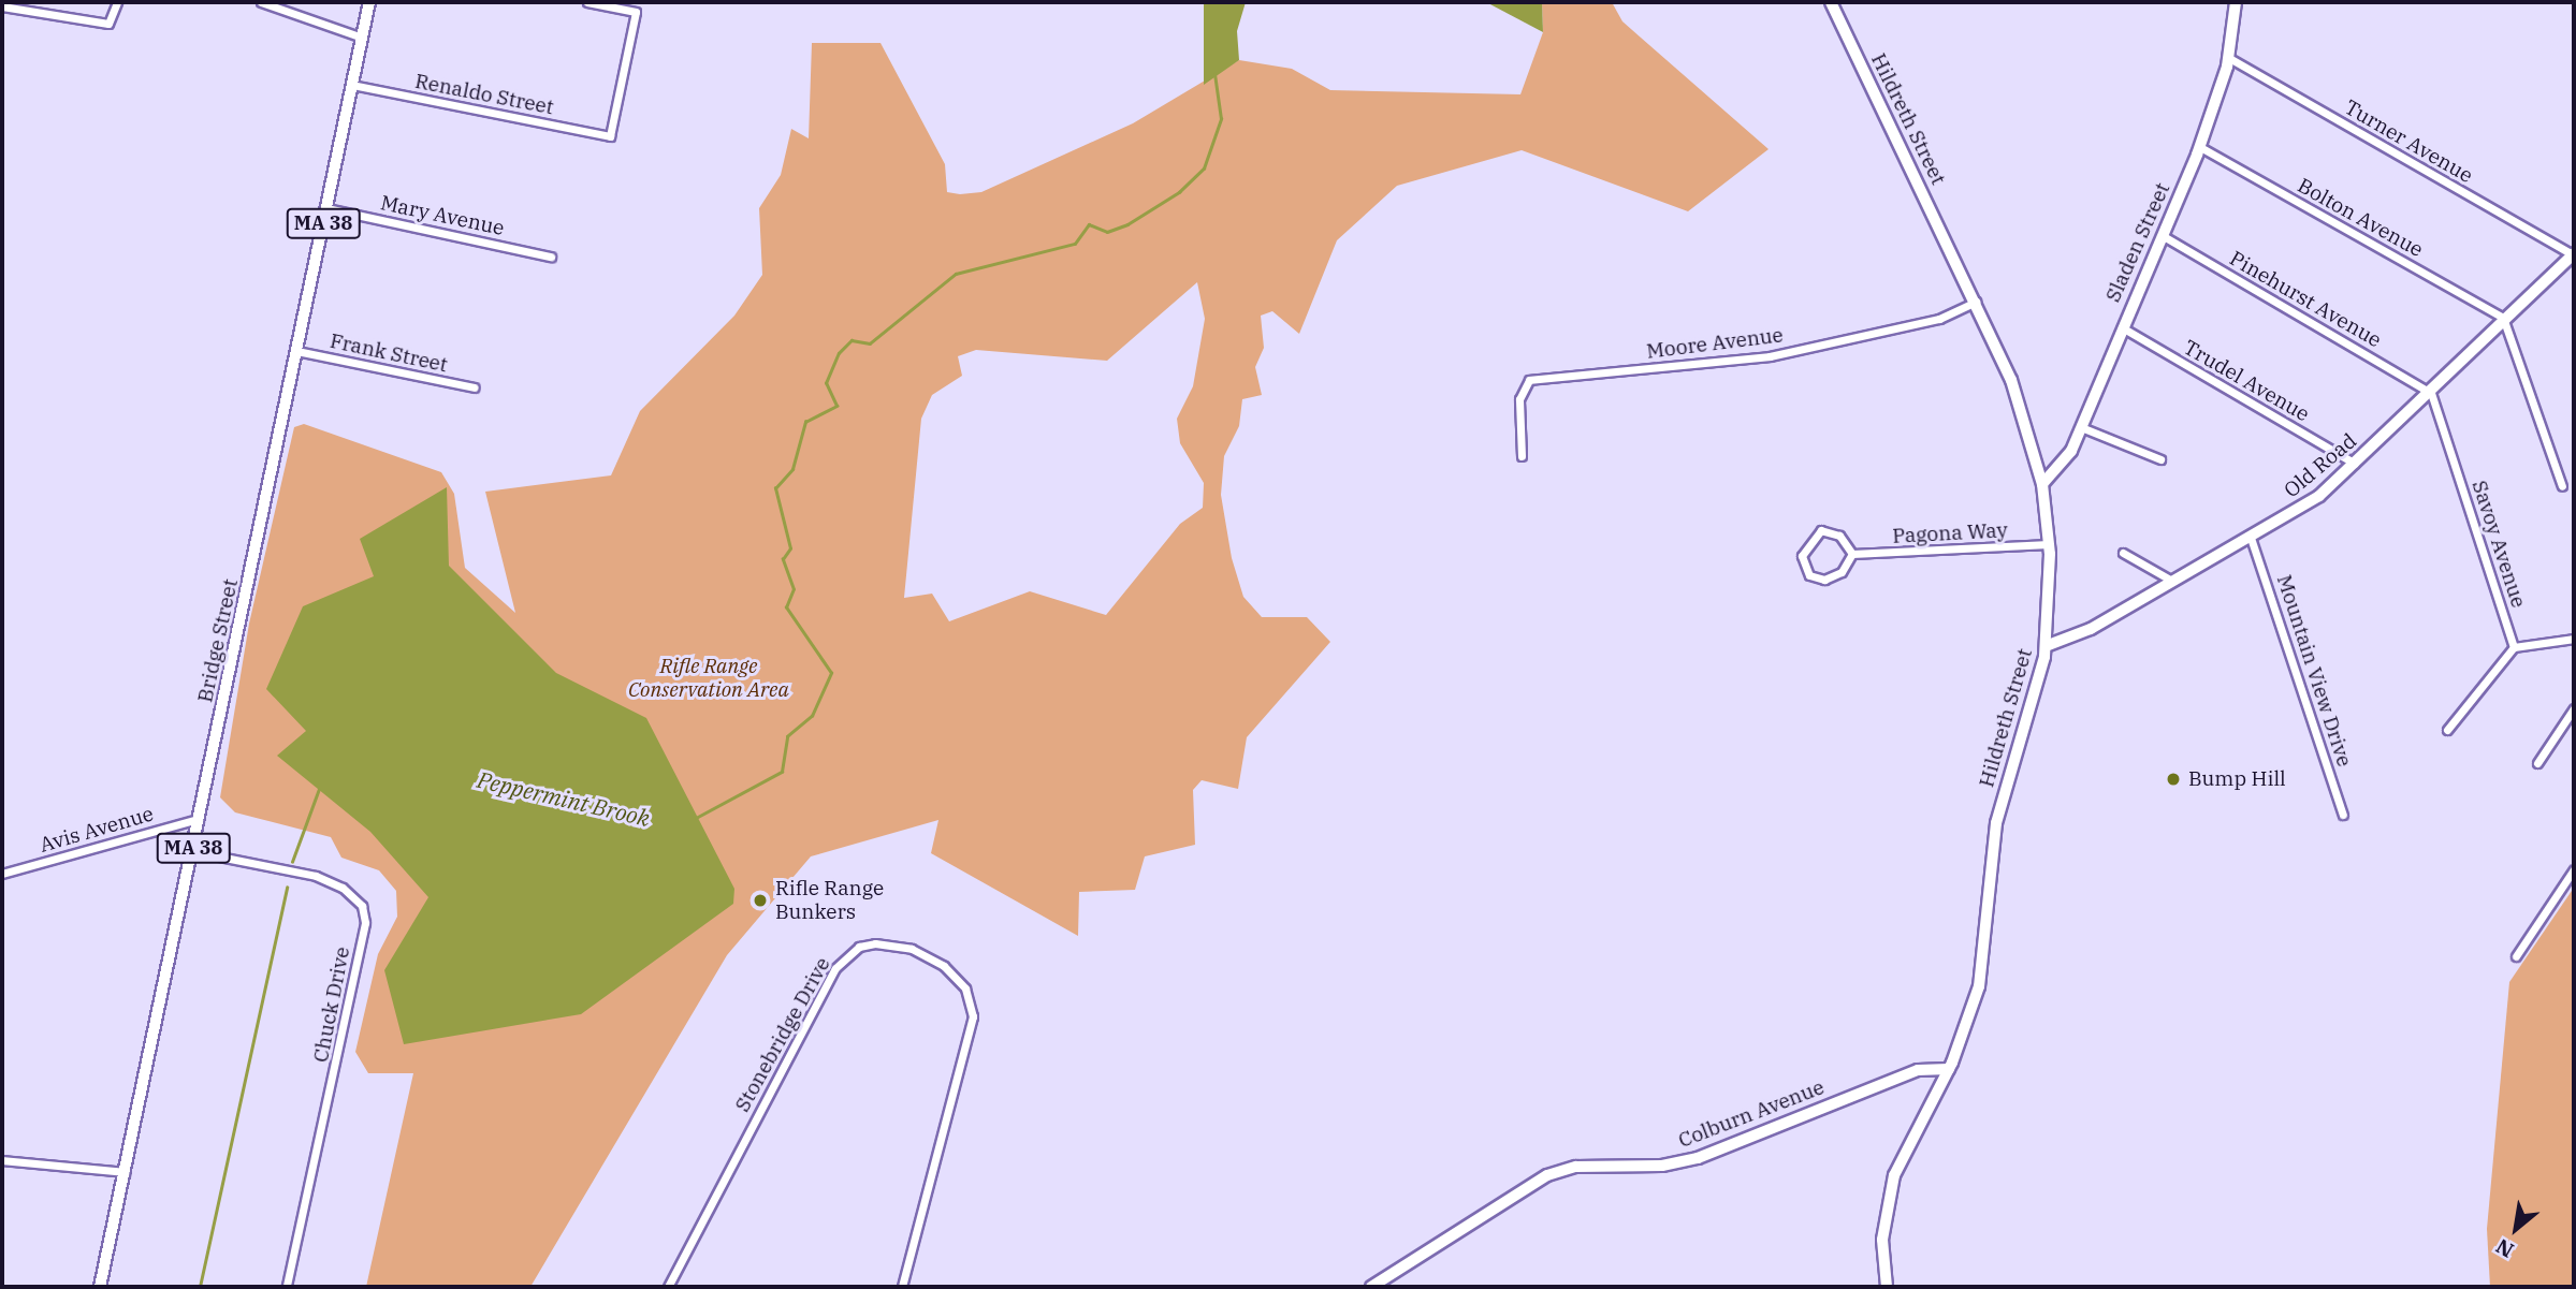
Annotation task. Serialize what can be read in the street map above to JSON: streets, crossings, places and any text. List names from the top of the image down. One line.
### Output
{"streets":{"main road":["MA 38","Bridge Street"],"street":["Renaldo Street","Hildreth Street","Turner Avenue","Mary Avenue","Bolton Avenue","Sladen Street","Pinehurst Avenue","Moore Avenue","Frank Street","Trudel Avenue","Old Road","Pagona Way","Savoy Avenue","Mountain View Drive","Avis Avenue","Chuck Drive","Stonebridge Drive","Colburn Avenue"]},"crossings":[["Renaldo Street","Bridge Street"],["Hildreth Street","Sladen Street"],["Hildreth Street","Moore Avenue"],["Hildreth Street","Old Road"],["Hildreth Street","Pagona Way"],["Hildreth Street","Colburn Avenue"],["Turner Avenue","Sladen Street"],["Turner Avenue","Old Road"],["Mary Avenue","Bridge Street"],["Bolton Avenue","Sladen Street"],["Bolton Avenue","Old Road"],["Sladen Street","Pinehurst Avenue"],["Sladen Street","Trudel Avenue"],["Pinehurst Avenue","Old Road"],["Pinehurst Avenue","Savoy Avenue"],["Frank Street","Bridge Street"],["Trudel Avenue","Old Road"],["Old Road","Savoy Avenue"],["Old Road","Mountain View Drive"],["Bridge Street","Avis Avenue"],["Bridge Street","Chuck Drive"]],"water":["Peppermint Brook"],"parks":["Rifle Range Conservation Area"],"places":["Bump Hill","Rifle Range Bunkers"],"north":"bottom left"}
